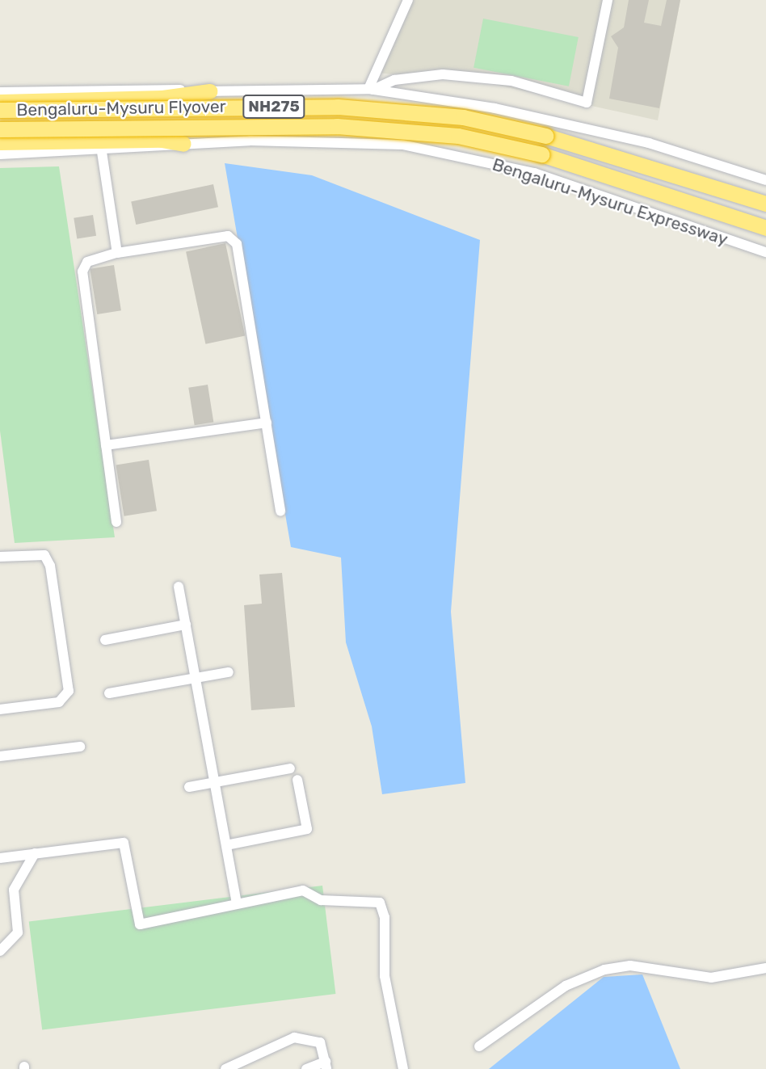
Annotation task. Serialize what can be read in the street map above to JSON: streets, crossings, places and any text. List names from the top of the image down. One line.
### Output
{"streets":{"highway":["NH275","Bengaluru-Mysuru Flyover","Bengaluru-Mysuru Expressway"]},"crossings":[["Bengaluru-Mysuru Flyover","Bengaluru-Mysuru Expressway"]]}
